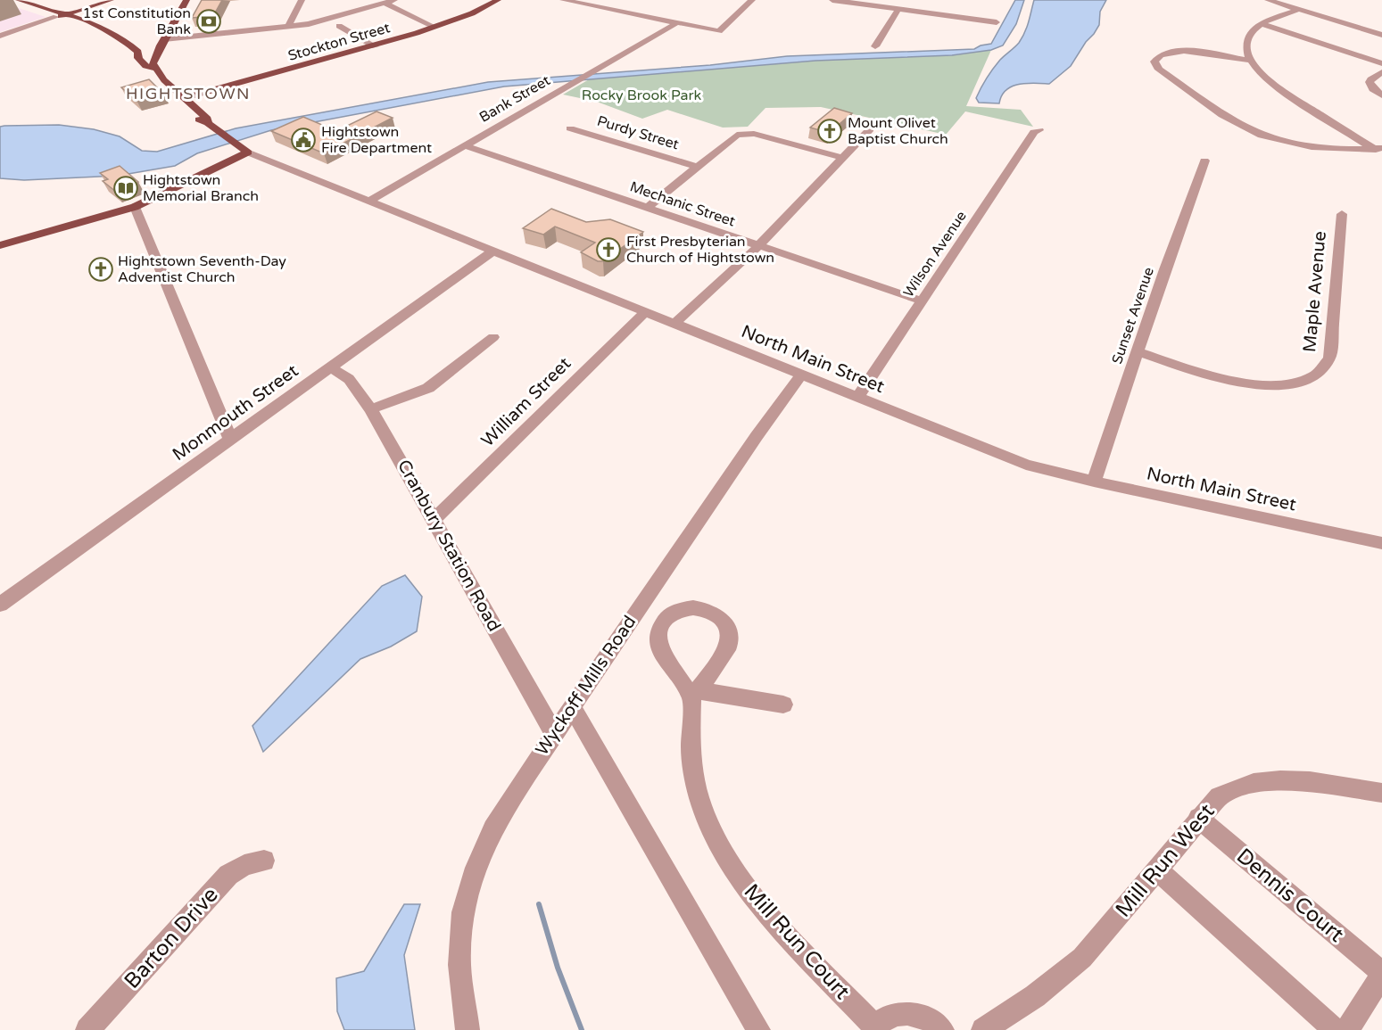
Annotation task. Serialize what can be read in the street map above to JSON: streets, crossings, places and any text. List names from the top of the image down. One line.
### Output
{"streets":{"main road":["Stockton Street"],"street":["Bank Street","Purdy Street","Mechanic Street","Wilson Avenue","Maple Avenue","Sunset Avenue","North Main Street","William Street","Monmouth Street","Cranbury Station Road","Wyckoff Mills Road","Mill Run West","Dennis Court","Barton Drive","Mill Run Court"]},"crossings":[["Bank Street","Mechanic Street"],["Bank Street","North Main Street"],["Mechanic Street","Wilson Avenue"],["Wilson Avenue","North Main Street"],["Maple Avenue","Sunset Avenue"],["Sunset Avenue","North Main Street"],["North Main Street","William Street"],["North Main Street","Monmouth Street"],["North Main Street","Wyckoff Mills Road"],["William Street","Cranbury Station Road"],["Monmouth Street","Cranbury Station Road"],["Cranbury Station Road","Wyckoff Mills Road"],["Mill Run West","Dennis Court"]],"districts":["HIGHTSTOWN"],"parks":["Rocky Brook Park"],"places":{"bank":["1st Constitution Bank"],"church":["Mount Olivet Baptist Church","First Presbyterian Church of Hightstown","Hightstown Seventh-Day Adventist Church"],"public building":["Hightstown Fire Department"],"library":["Hightstown Memorial Branch"]}}
